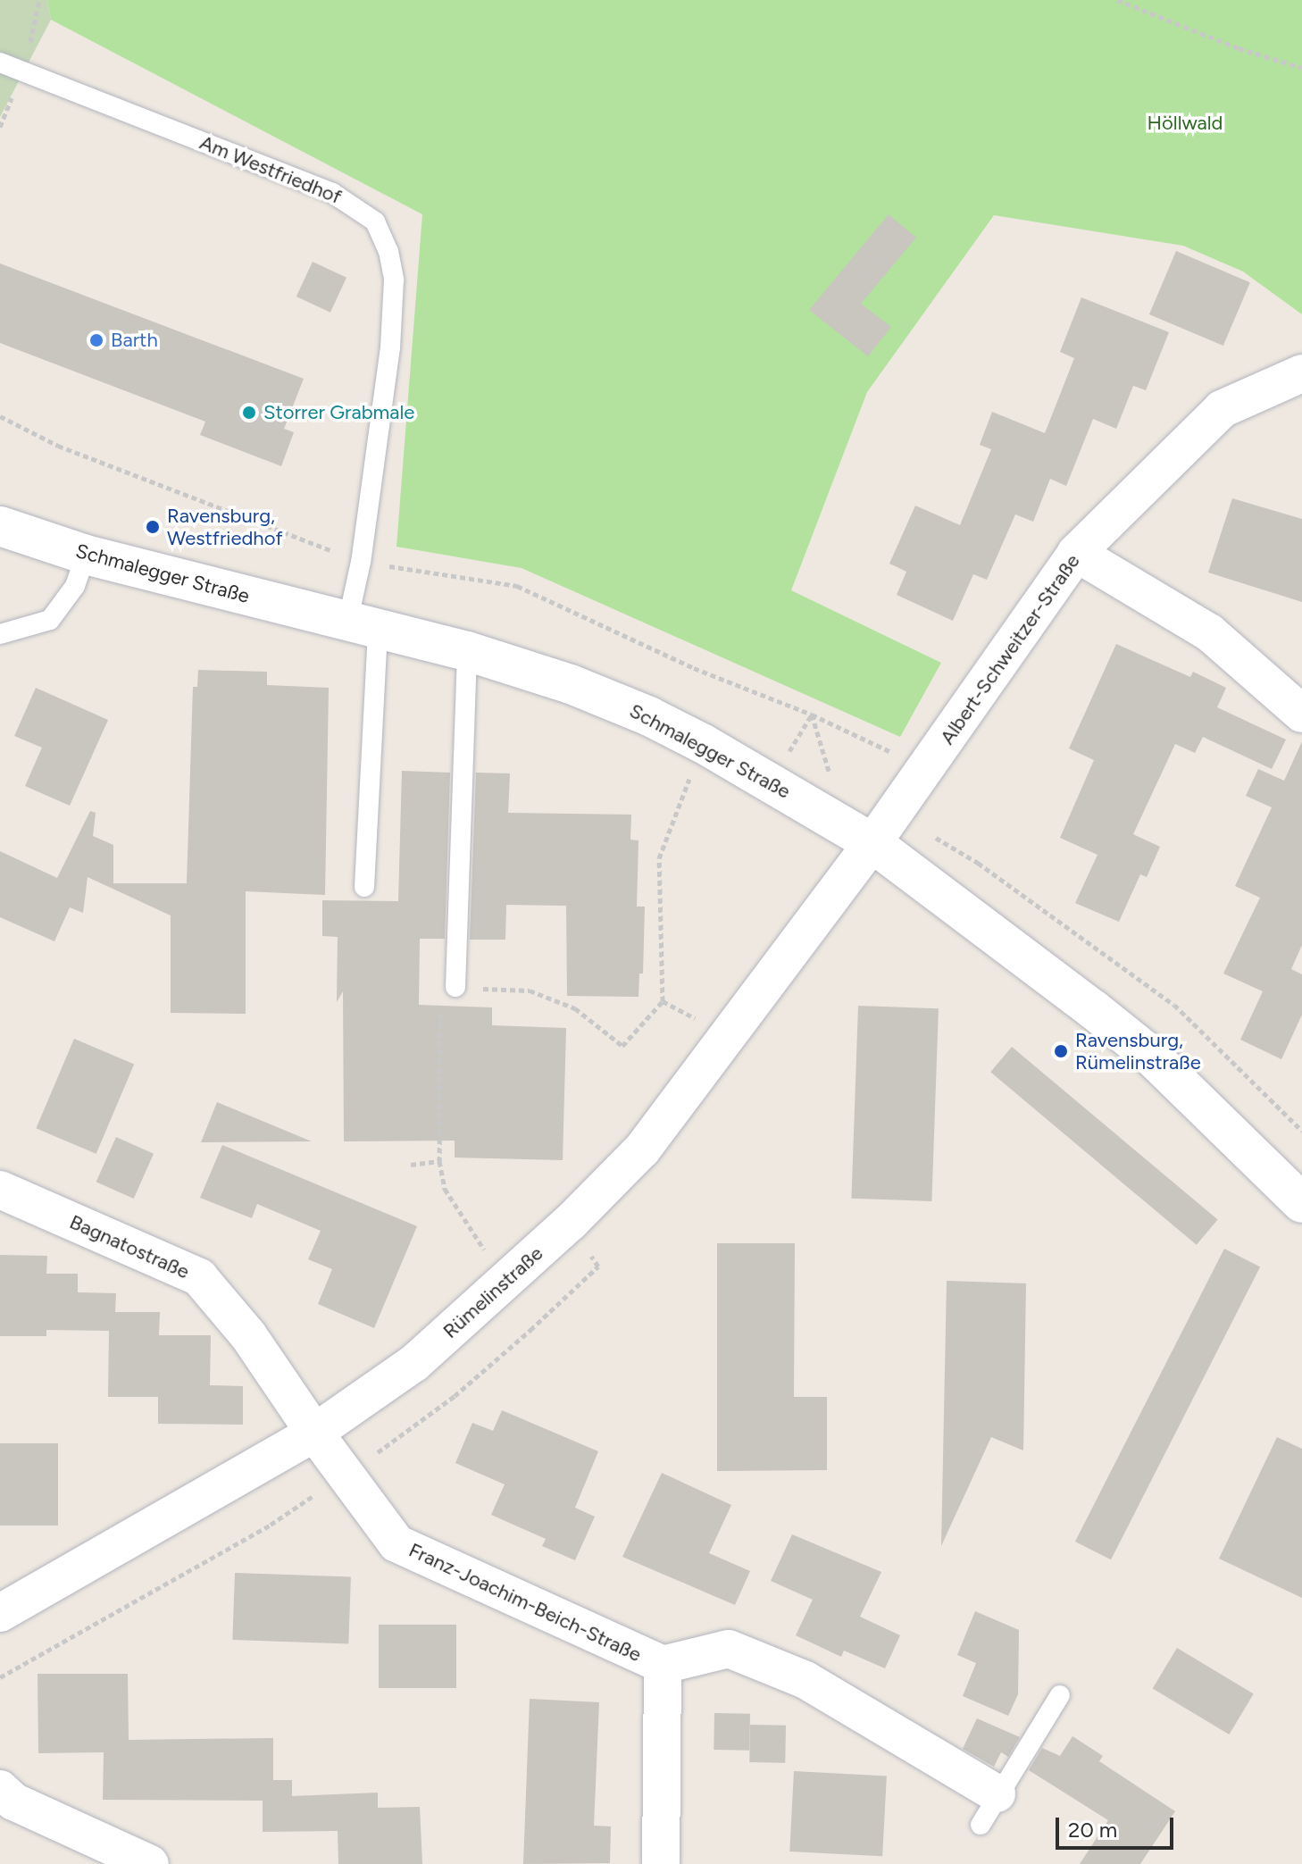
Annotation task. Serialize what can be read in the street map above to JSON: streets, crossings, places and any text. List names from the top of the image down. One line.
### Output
{"streets":{"street":["Schmalegger Straße","Albert-Schweitzer-Straße","Bagnatostraße","Rümelinstraße","Franz-Joachim-Beich-Straße"],"lane":["Am Westfriedhof"]},"crossings":[["Am Westfriedhof","Schmalegger Straße"],["Schmalegger Straße","Albert-Schweitzer-Straße"],["Schmalegger Straße","Rümelinstraße"],["Albert-Schweitzer-Straße","Rümelinstraße"],["Bagnatostraße","Rümelinstraße"],["Bagnatostraße","Franz-Joachim-Beich-Straße"],["Rümelinstraße","Franz-Joachim-Beich-Straße"]],"parks":["Höllwald"],"places":["Barth","Storrer Grabmale","Ravensburg, Westfriedhof","Ravensburg, Rümelinstraße"],"scale_bar":"20 m"}
